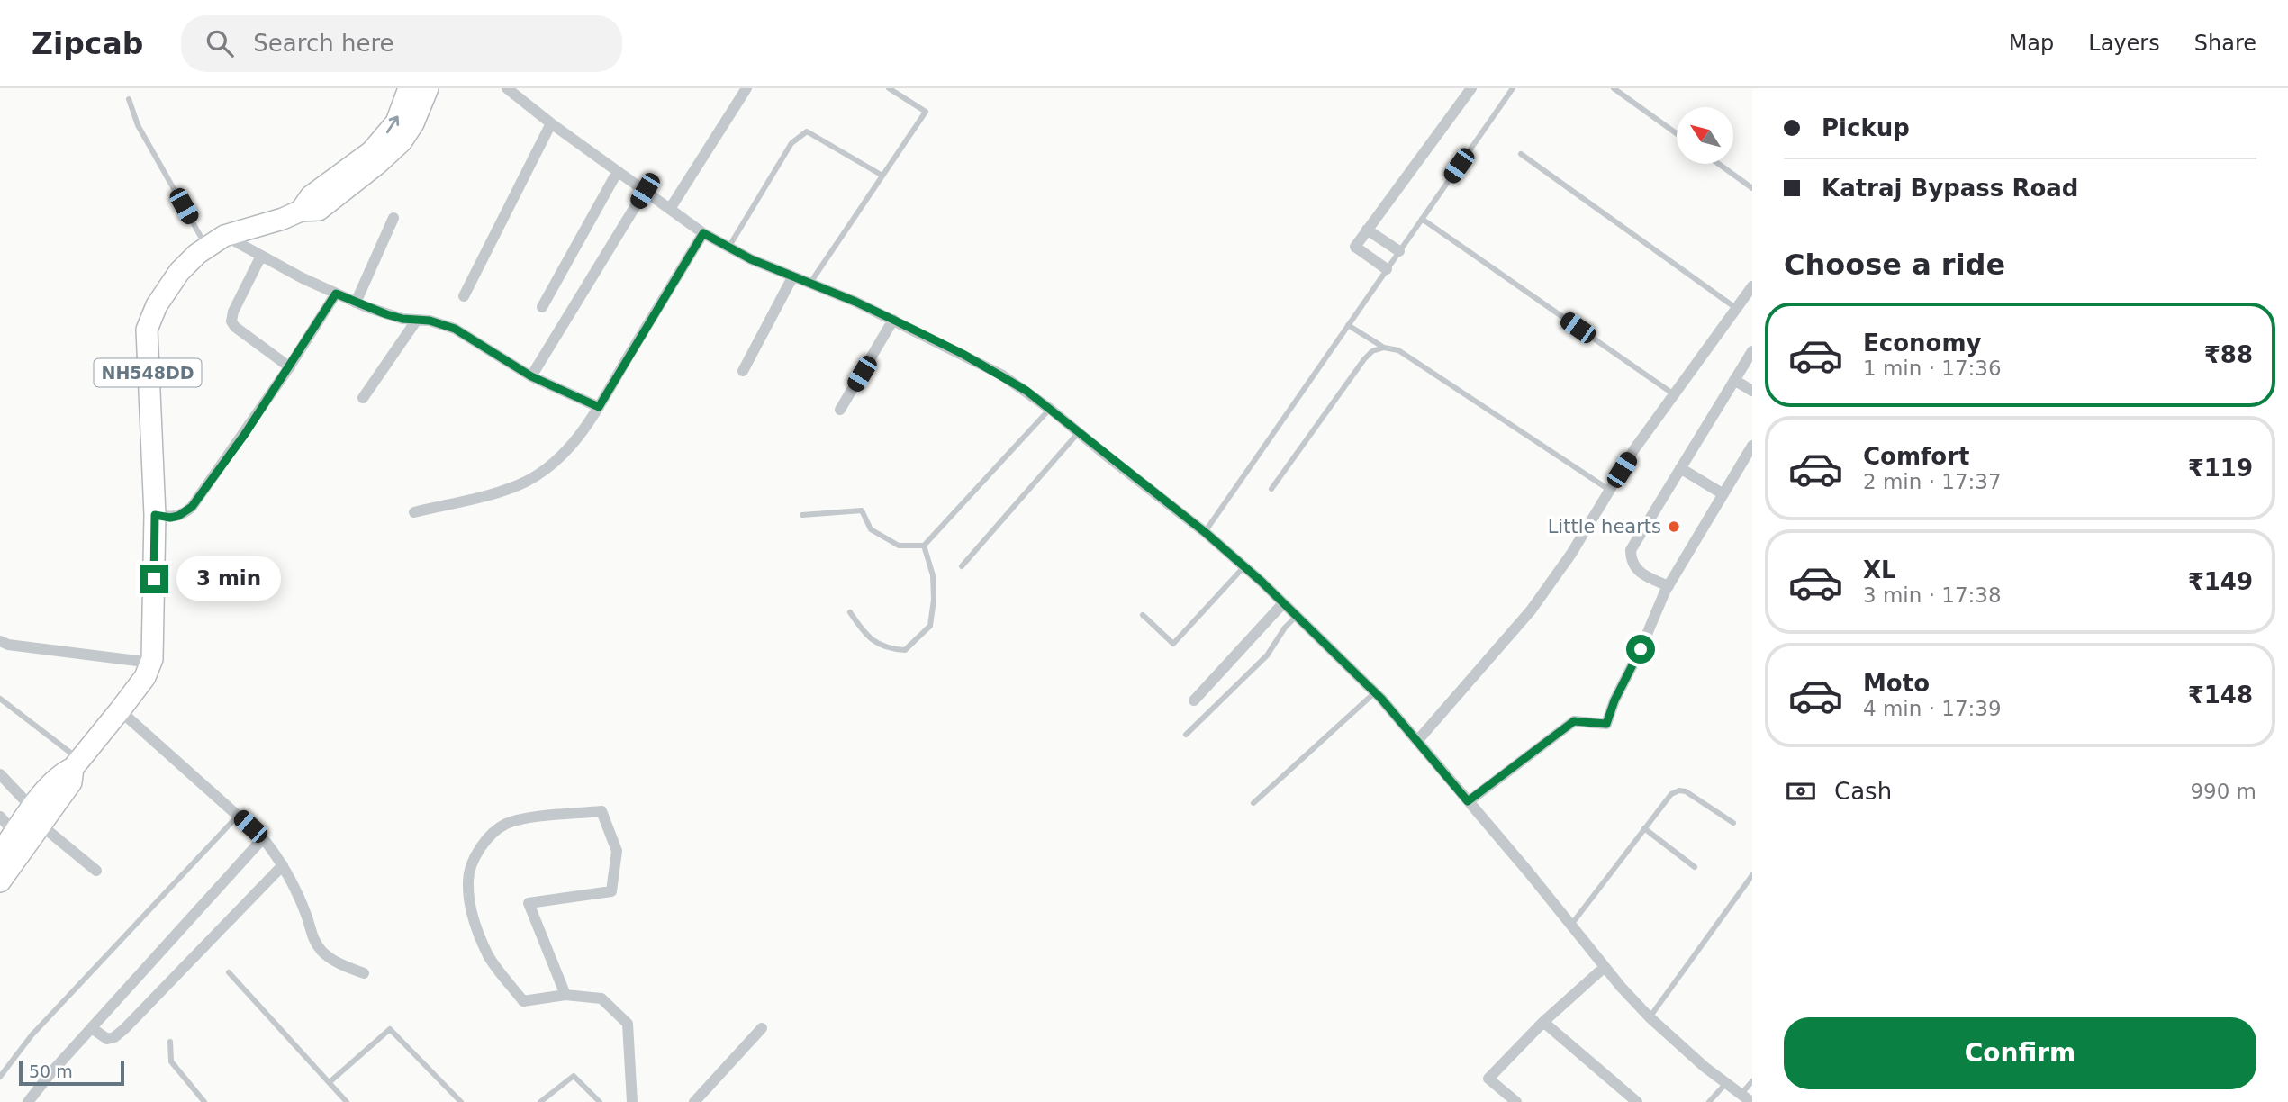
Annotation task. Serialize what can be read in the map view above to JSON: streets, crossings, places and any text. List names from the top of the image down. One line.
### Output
{"streets":{"highway":["NH548DD"]},"places":["Little hearts"],"scale_bar":"50 m","north":"top left","page":{"header":"Zipcab","search":"Search here","nav":["Map","Layers","Share"],"banner":["Pickup","Katraj Bypass Road"],"heading":"Choose a ride","list":[{"name":"Economy","note":"1 min · 17:36","value":"₹88"},{"name":"Comfort","note":"2 min · 17:37","value":"₹119"},{"name":"XL","note":"3 min · 17:38","value":"₹149"},{"name":"Moto","note":"4 min · 17:39","value":"₹148"}],"bubble":"3 min","pay":["Cash","990 m"],"buttons":"Confirm","scale":"50 m"}}
